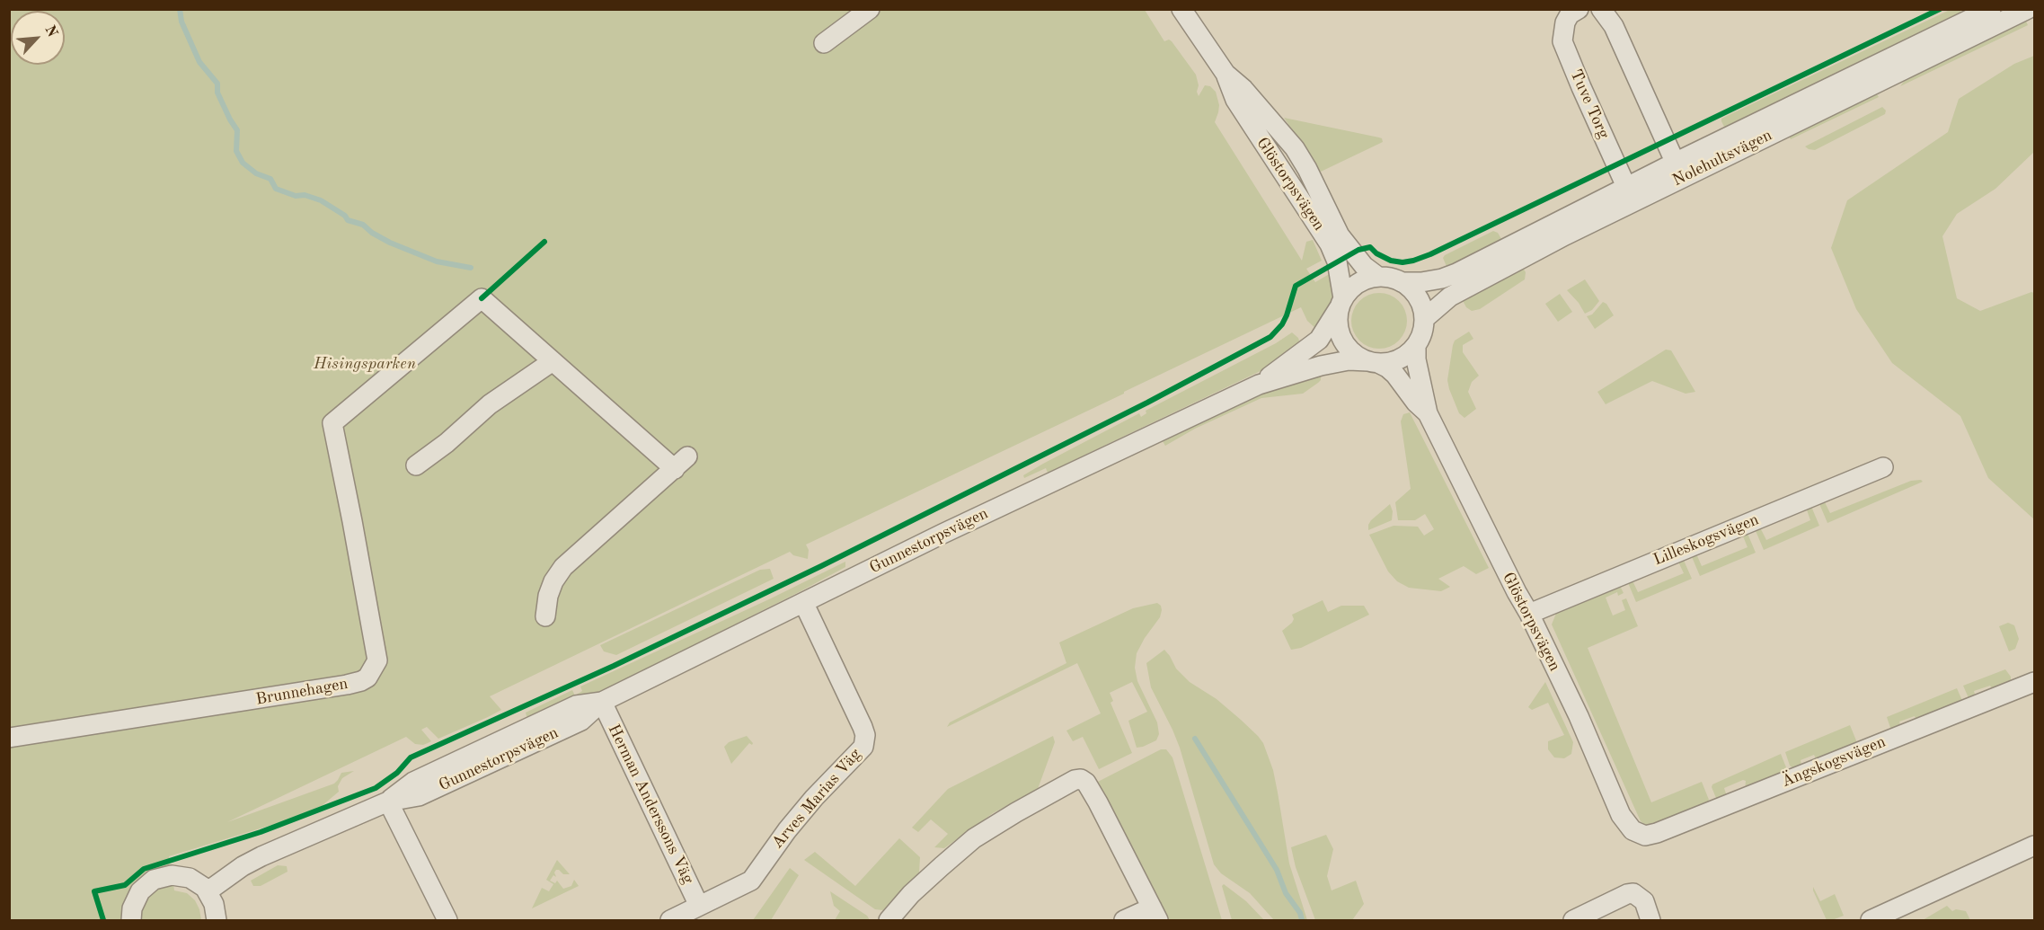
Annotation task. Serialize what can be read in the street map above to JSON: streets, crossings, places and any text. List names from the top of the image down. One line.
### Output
{"streets":{"street":["Tuve Torg","Nolehultsvägen","Glöstorpsvägen","Lilleskogsvägen","Gunnestorpsvägen","Brunnehagen","Ängskogsvägen","Arves Marias Väg","Herman Anderssons Väg"]},"crossings":[["Tuve Torg","Nolehultsvägen"],["Nolehultsvägen","Glöstorpsvägen"],["Nolehultsvägen","Gunnestorpsvägen"],["Glöstorpsvägen","Lilleskogsvägen"],["Glöstorpsvägen","Gunnestorpsvägen"],["Glöstorpsvägen","Ängskogsvägen"],["Gunnestorpsvägen","Arves Marias Väg"],["Gunnestorpsvägen","Herman Anderssons Väg"],["Arves Marias Väg","Herman Anderssons Väg"]],"parks":["Hisingsparken"],"north":"top right"}
